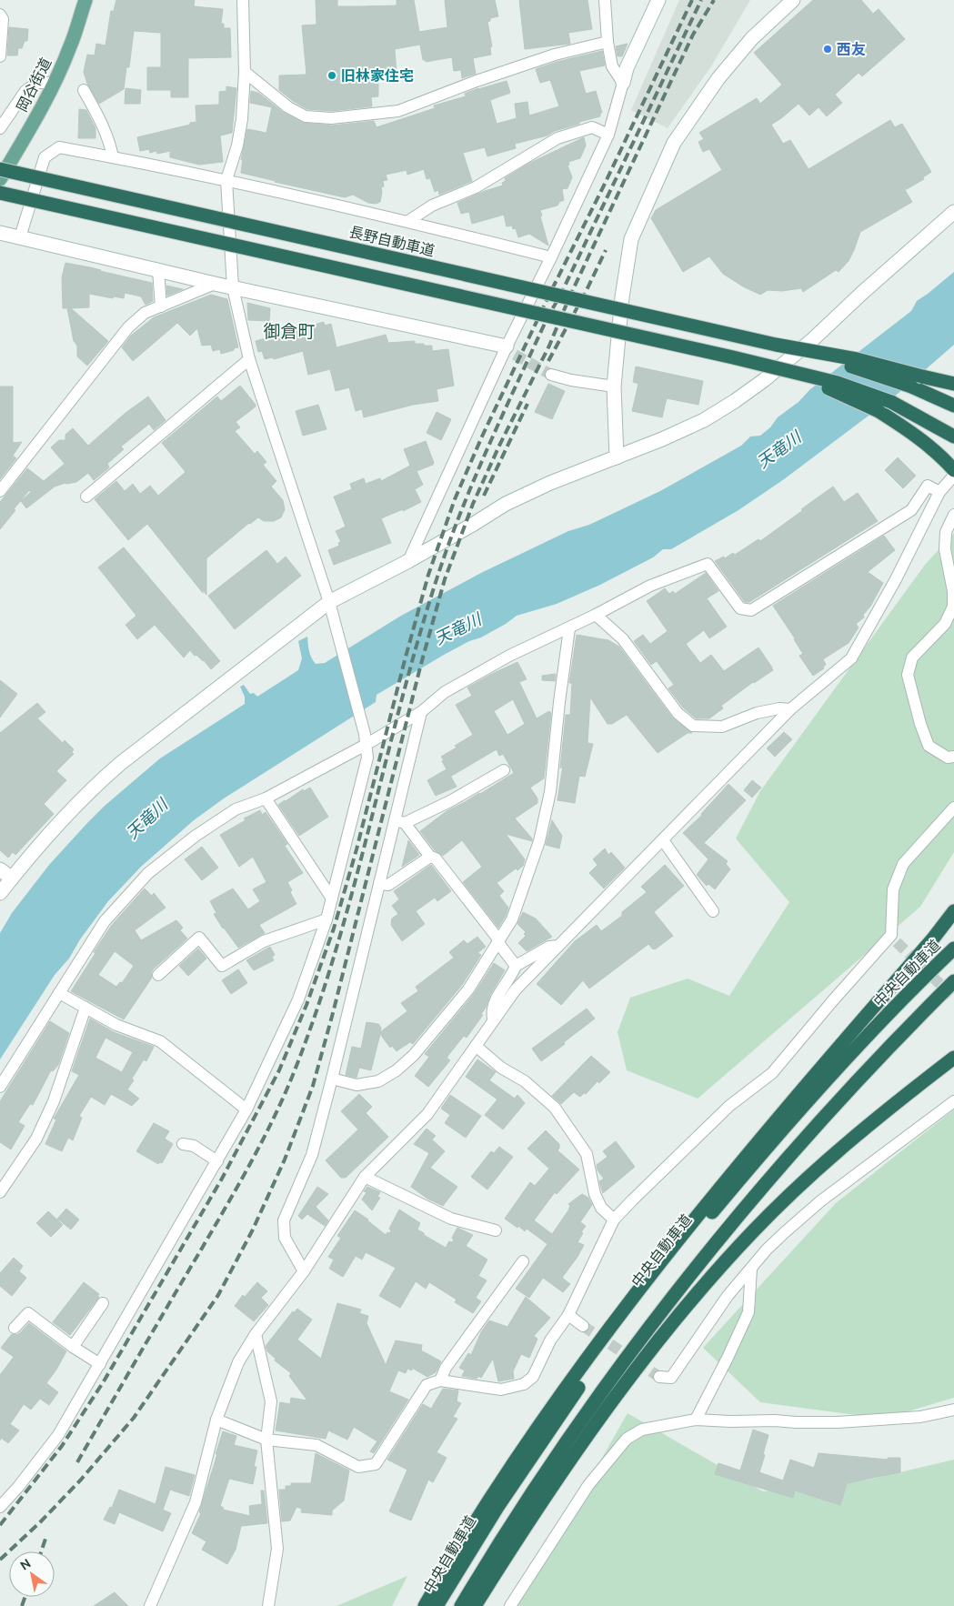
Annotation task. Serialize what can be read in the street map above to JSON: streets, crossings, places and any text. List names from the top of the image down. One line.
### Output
{"streets":{"highway":["長野自動車道","中央自動車道"],"main road":["岡谷街道"]},"districts":["御倉町"],"water":["天竜川"],"places":["西友","旧林家住宅"],"north":"top left"}
